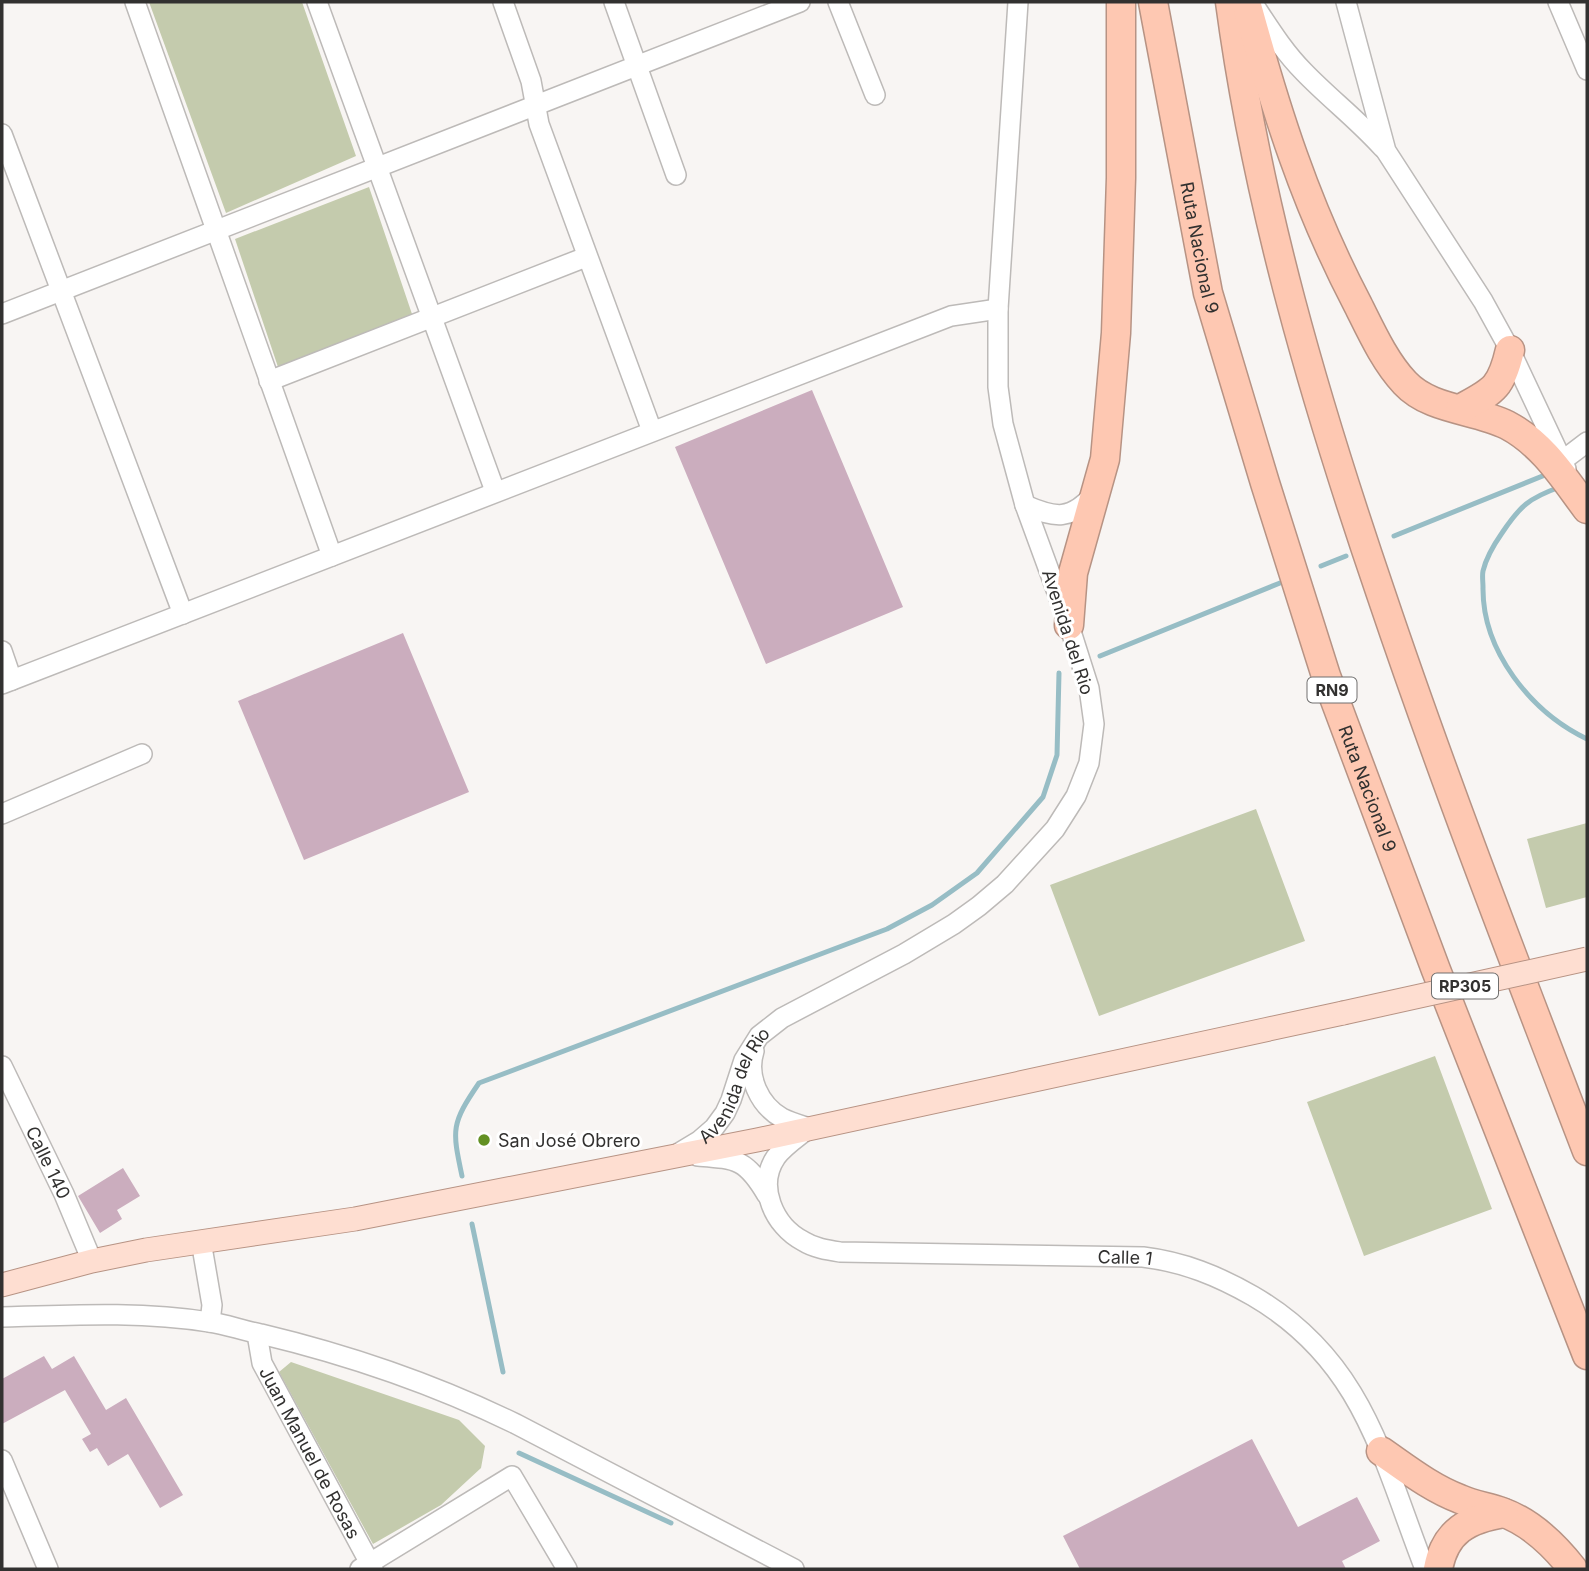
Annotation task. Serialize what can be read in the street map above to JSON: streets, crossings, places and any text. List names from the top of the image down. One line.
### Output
{"streets":{"highway":["Ruta Nacional 9","RN9"],"main road":["RP305"],"street":["Avenida del Rio","Calle 140","Calle 1","Juan Manuel de Rosas"]},"crossings":[["Avenida del Rio","RP305"],["Avenida del Rio","Calle 1"],["RP305","Calle 140"],["RP305","Calle 1"]],"places":["San José Obrero"]}
